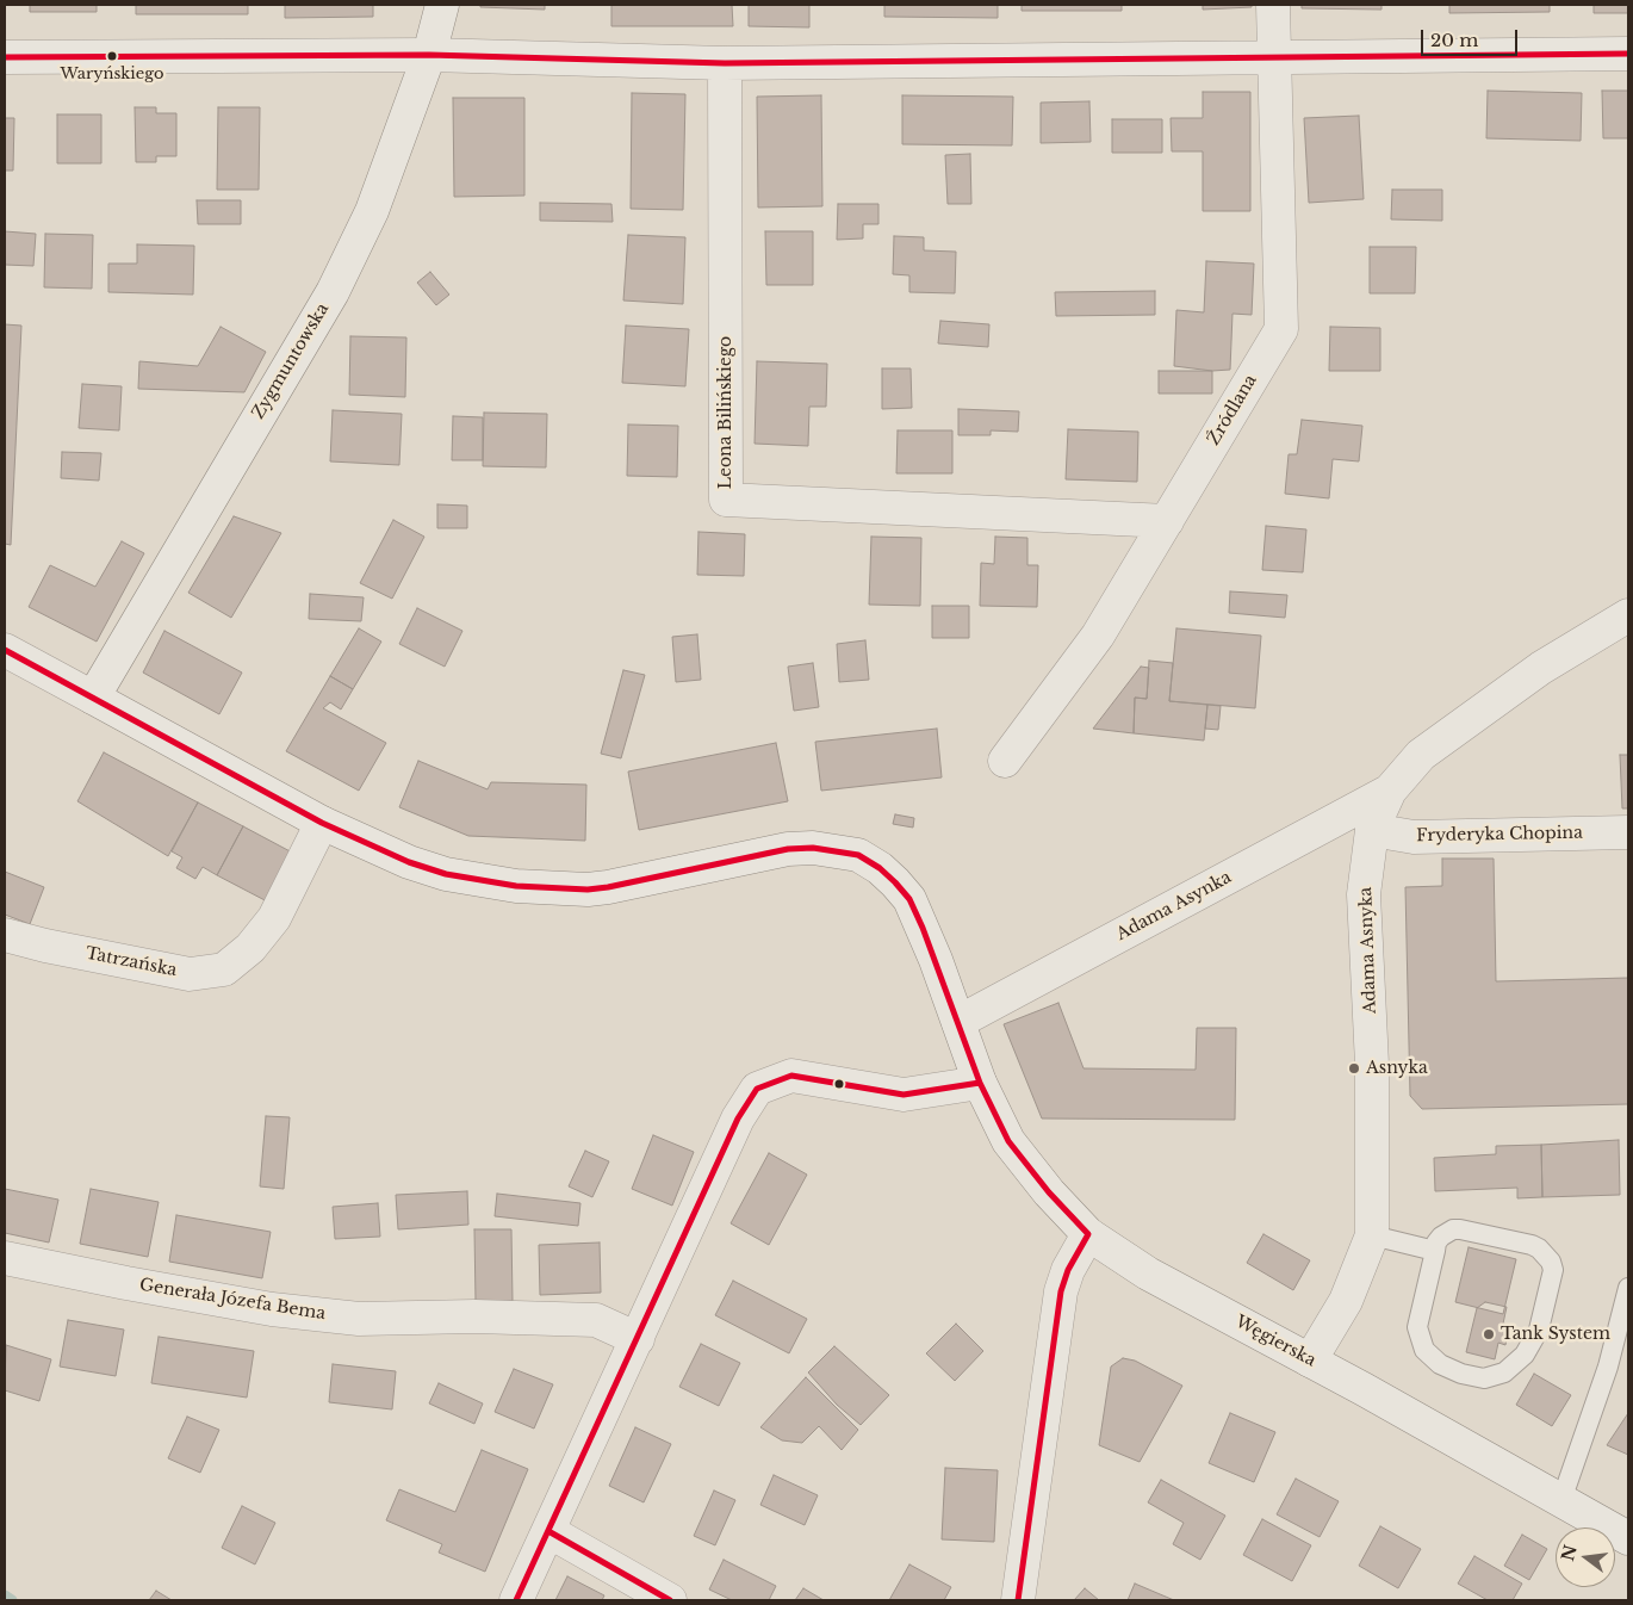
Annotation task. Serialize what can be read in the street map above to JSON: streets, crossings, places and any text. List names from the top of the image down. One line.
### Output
{"streets":{"street":["Zygmuntowska","Źródlana","Leona Bilińskiego","Fryderyka Chopina","Adama Asynka","Adama Asnyka","Tatrzańska","Generała Józefa Bema","Węgierska"]},"crossings":[["Zygmuntowska","Węgierska"],["Źródlana","Leona Bilińskiego"],["Fryderyka Chopina","Adama Asnyka"],["Adama Asynka","Adama Asnyka"],["Adama Asynka","Węgierska"],["Adama Asnyka","Węgierska"],["Tatrzańska","Węgierska"]],"places":["Waryńskiego","Asnyka","Tank System"],"scale_bar":"20 m","north":"left"}
